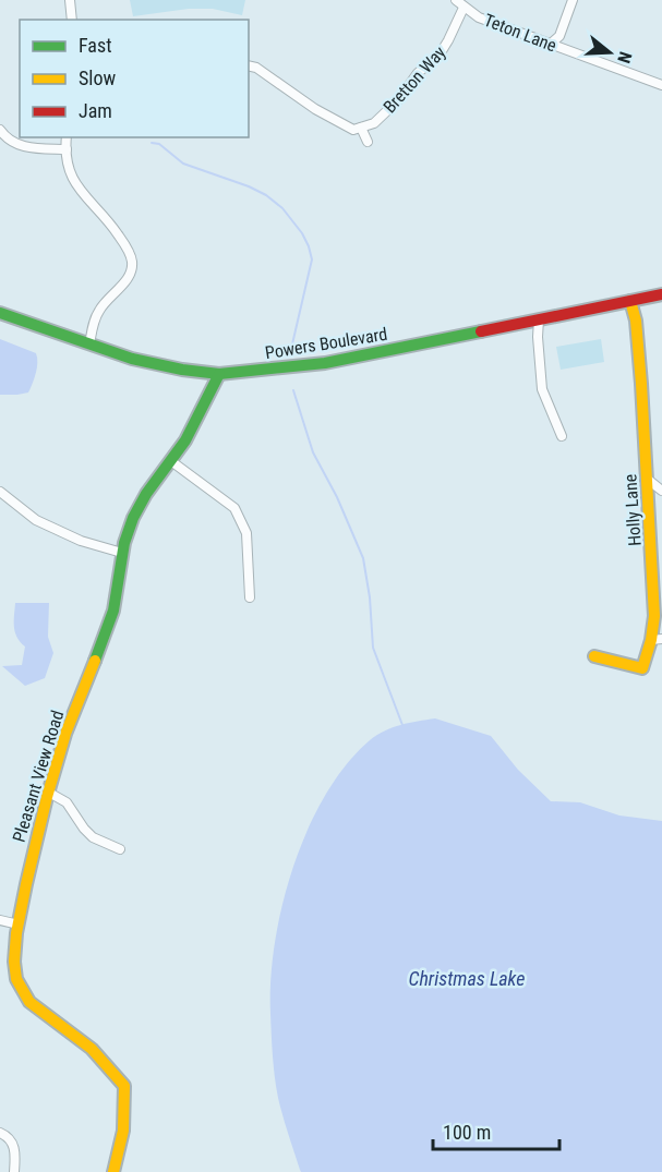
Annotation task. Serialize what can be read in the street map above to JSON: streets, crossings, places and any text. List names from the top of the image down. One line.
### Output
{"streets":{"street":["Teton Lane","Bretton Way","Powers Boulevard","Holly Lane","Pleasant View Road"]},"crossings":[["Teton Lane","Bretton Way"],["Powers Boulevard","Holly Lane"],["Powers Boulevard","Pleasant View Road"]],"water":["Christmas Lake"],"legend":["Fast","Slow","Jam"],"scale_bar":"100 m","north":"right"}
